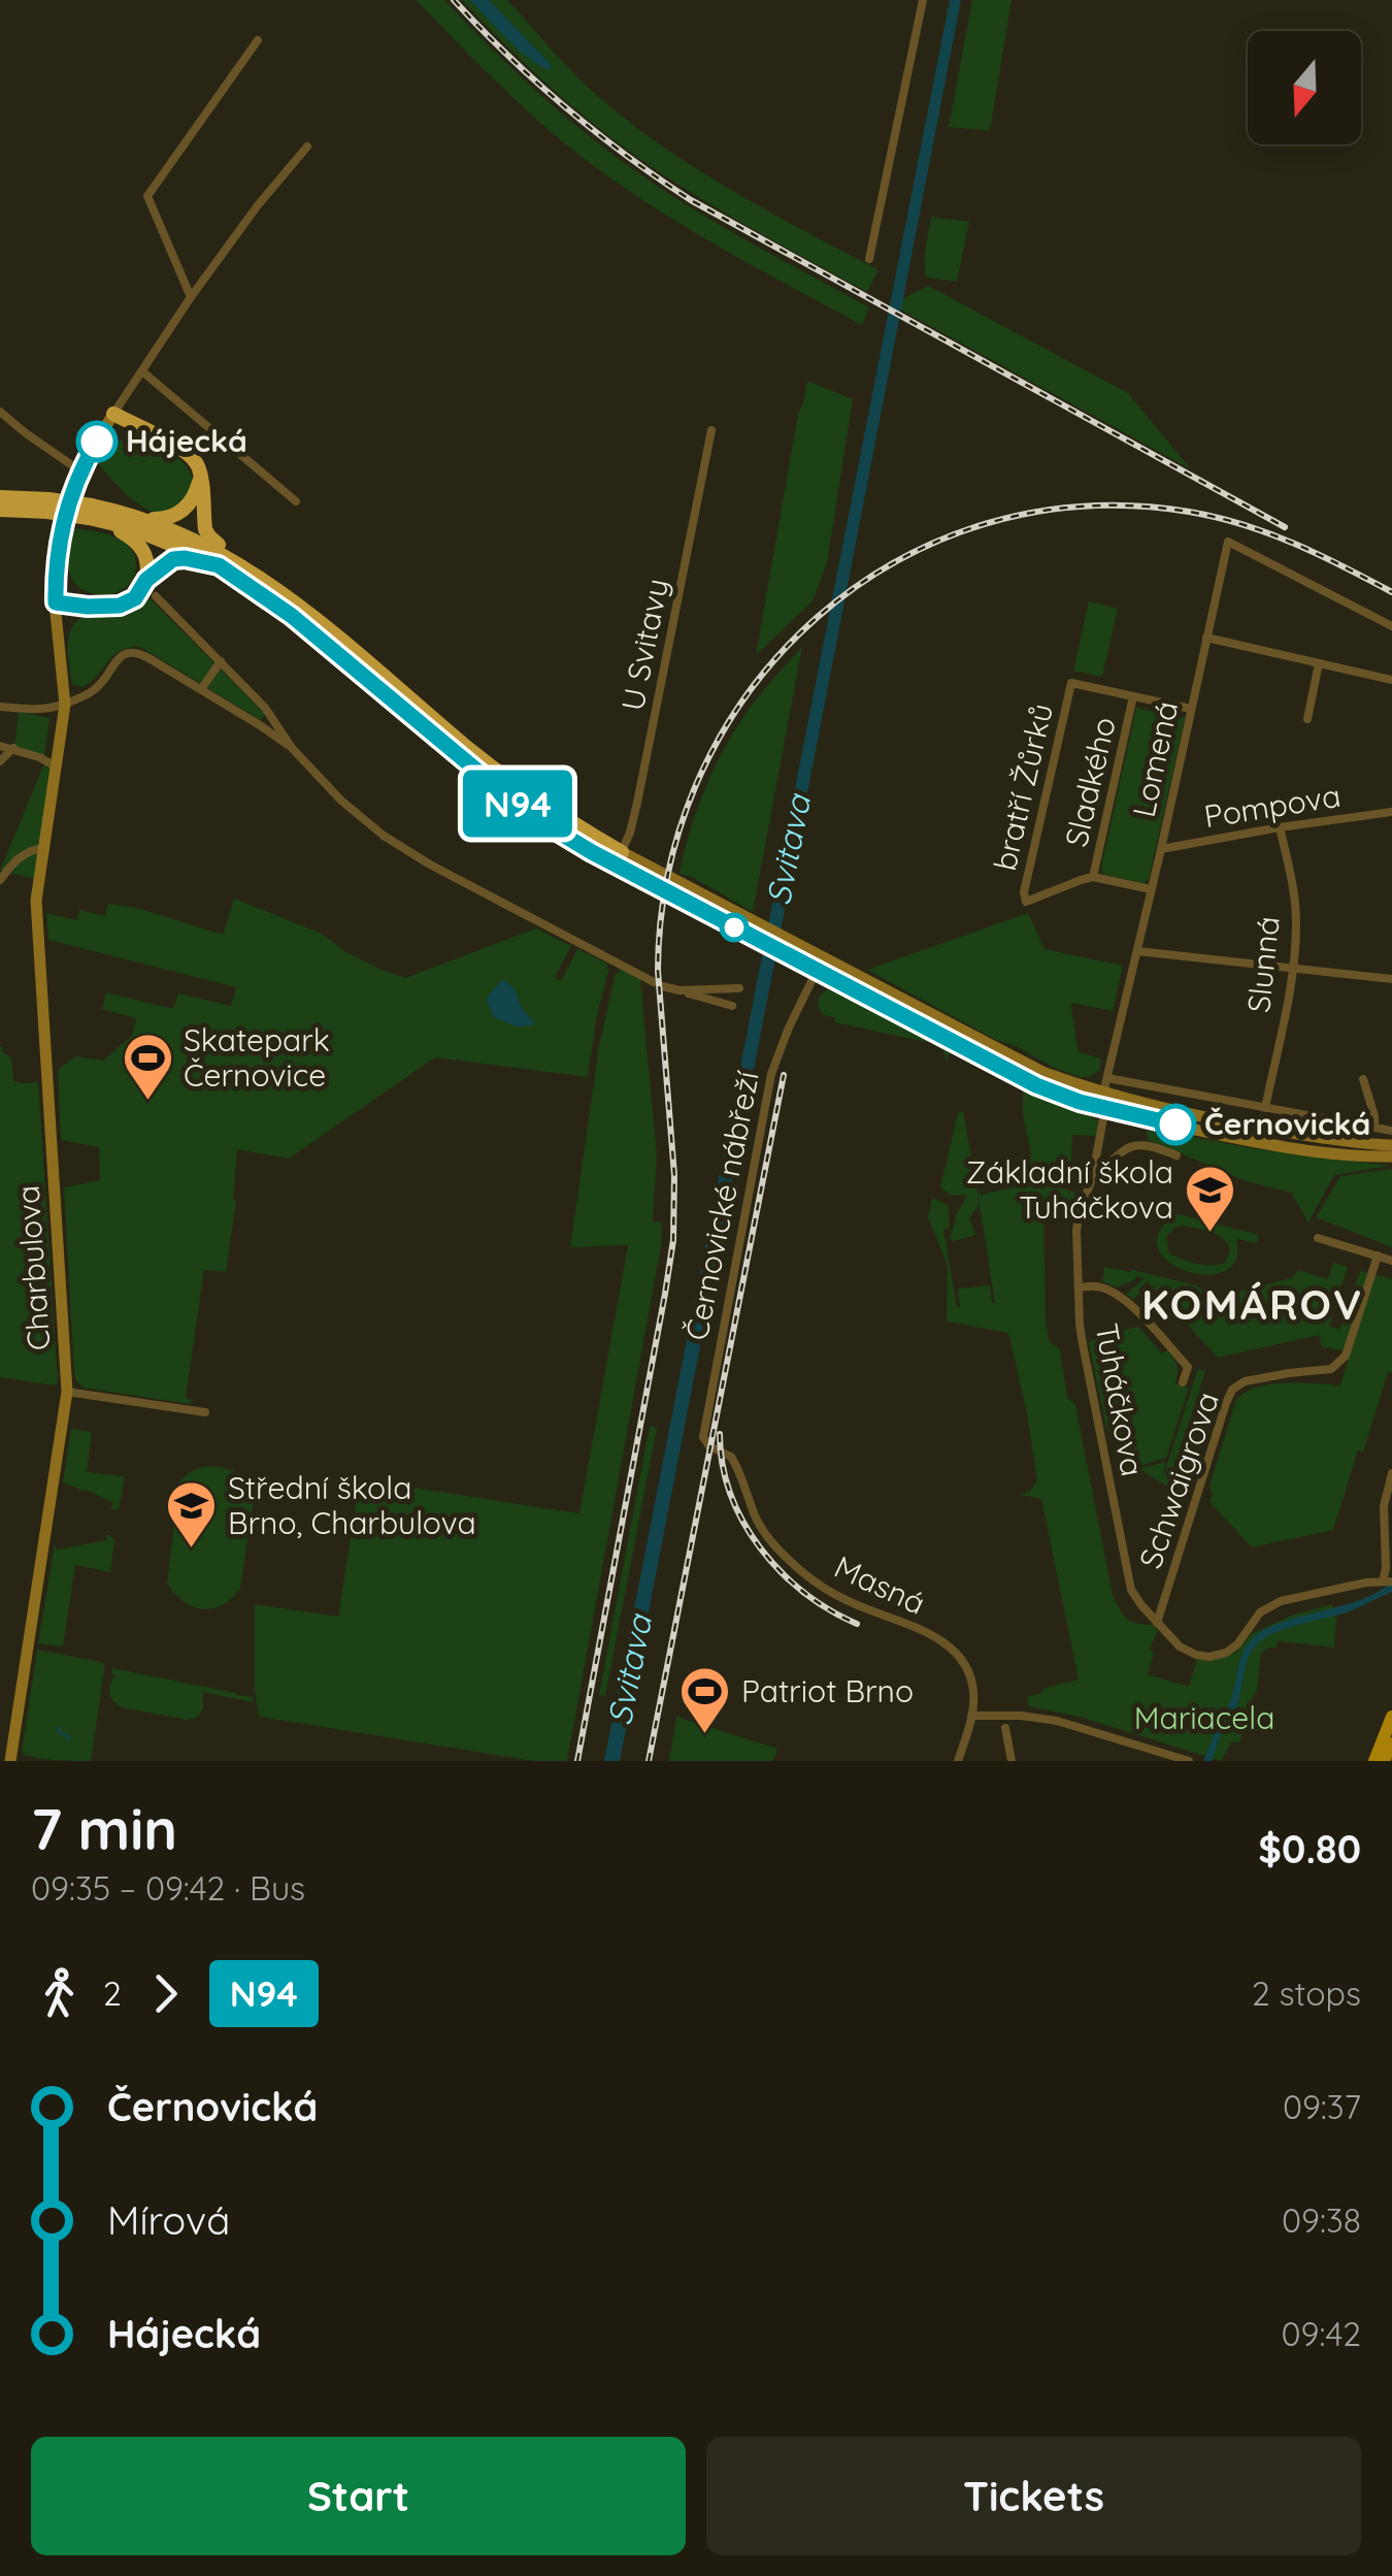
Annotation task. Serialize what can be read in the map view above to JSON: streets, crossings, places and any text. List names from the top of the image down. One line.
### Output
{"streets":{"main road":["Charbulova"],"street":["U Svitavy","Lomená","Sladkého","bratří Žůrků","Pompova","Slunná","Černovické nábřeží","Tuháčkova","Schwaigrova","Masná"]},"crossings":[["Lomená","Pompova"],["Lomená","Tuháčkova"],["Sladkého","bratří Žůrků"],["Pompova","Slunná"],["Černovické nábřeží","Masná"],["Tuháčkova","Schwaigrova"]],"districts":["KOMÁROV"],"water":["Svitava"],"parks":["Mariacela"],"places":{"other":["Hájecká","Černovická"],"sports":["Skatepark Černovice","Patriot Brno"],"school or university":["Základní škola Tuháčkova","Střední škola Brno, Charbulova"]},"lines":["bus line N94"],"north":"bottom","page":{"on_map":"N94","heading":["7 min","09:35 – 09:42 · Bus","$0.80"],"legs":["2","N94","2 stops"],"list":[{"name":"Černovická","value":"09:37"},{"name":"Mírová","value":"09:38"},{"name":"Hájecká","value":"09:42"}],"buttons":["Start","Tickets"]}}
